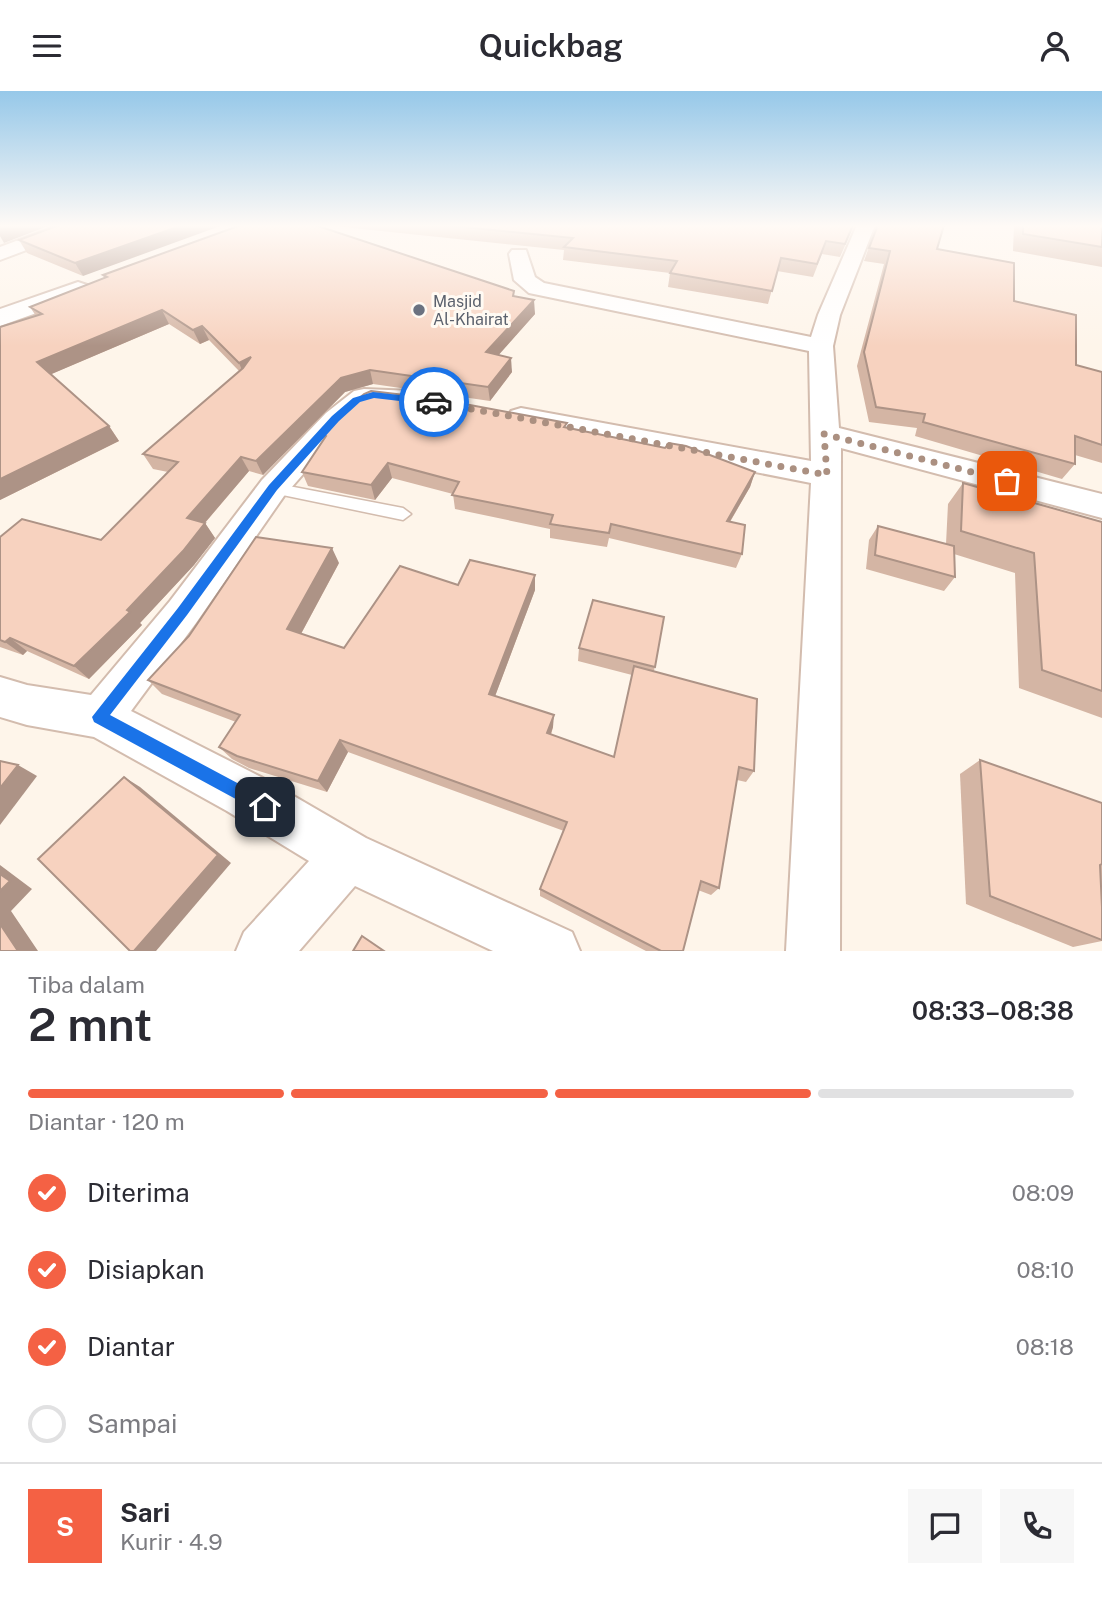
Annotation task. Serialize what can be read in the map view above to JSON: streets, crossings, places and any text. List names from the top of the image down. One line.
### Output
{"places":["Masjid Al-Khairat"],"page":{"header":"Quickbag","heading":["2 mnt","Tiba dalam","08:33–08:38"],"panel":["Sari","Kurir · 4.9"],"bar":"Diantar · 120 m","list":[["Diterima","08:09"],["Disiapkan","08:10"],["Diantar","08:18"],"Sampai"],"round":"S"}}
